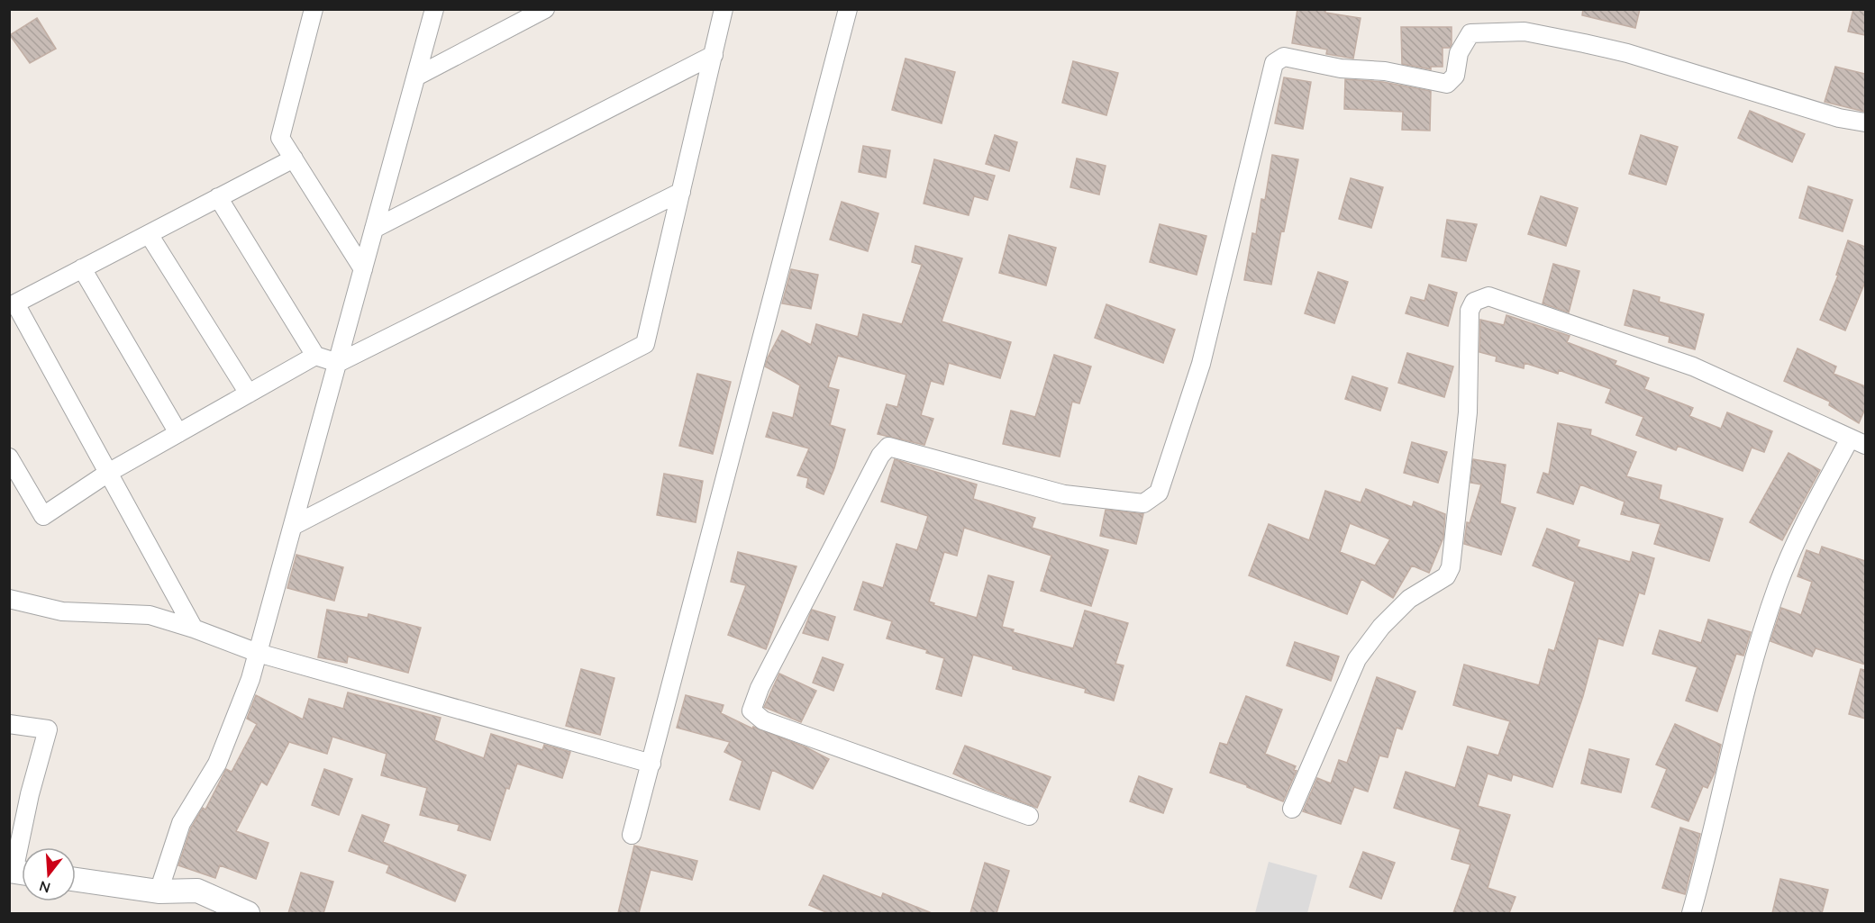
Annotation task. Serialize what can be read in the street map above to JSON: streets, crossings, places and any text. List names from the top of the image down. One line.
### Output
{"north":"bottom"}
